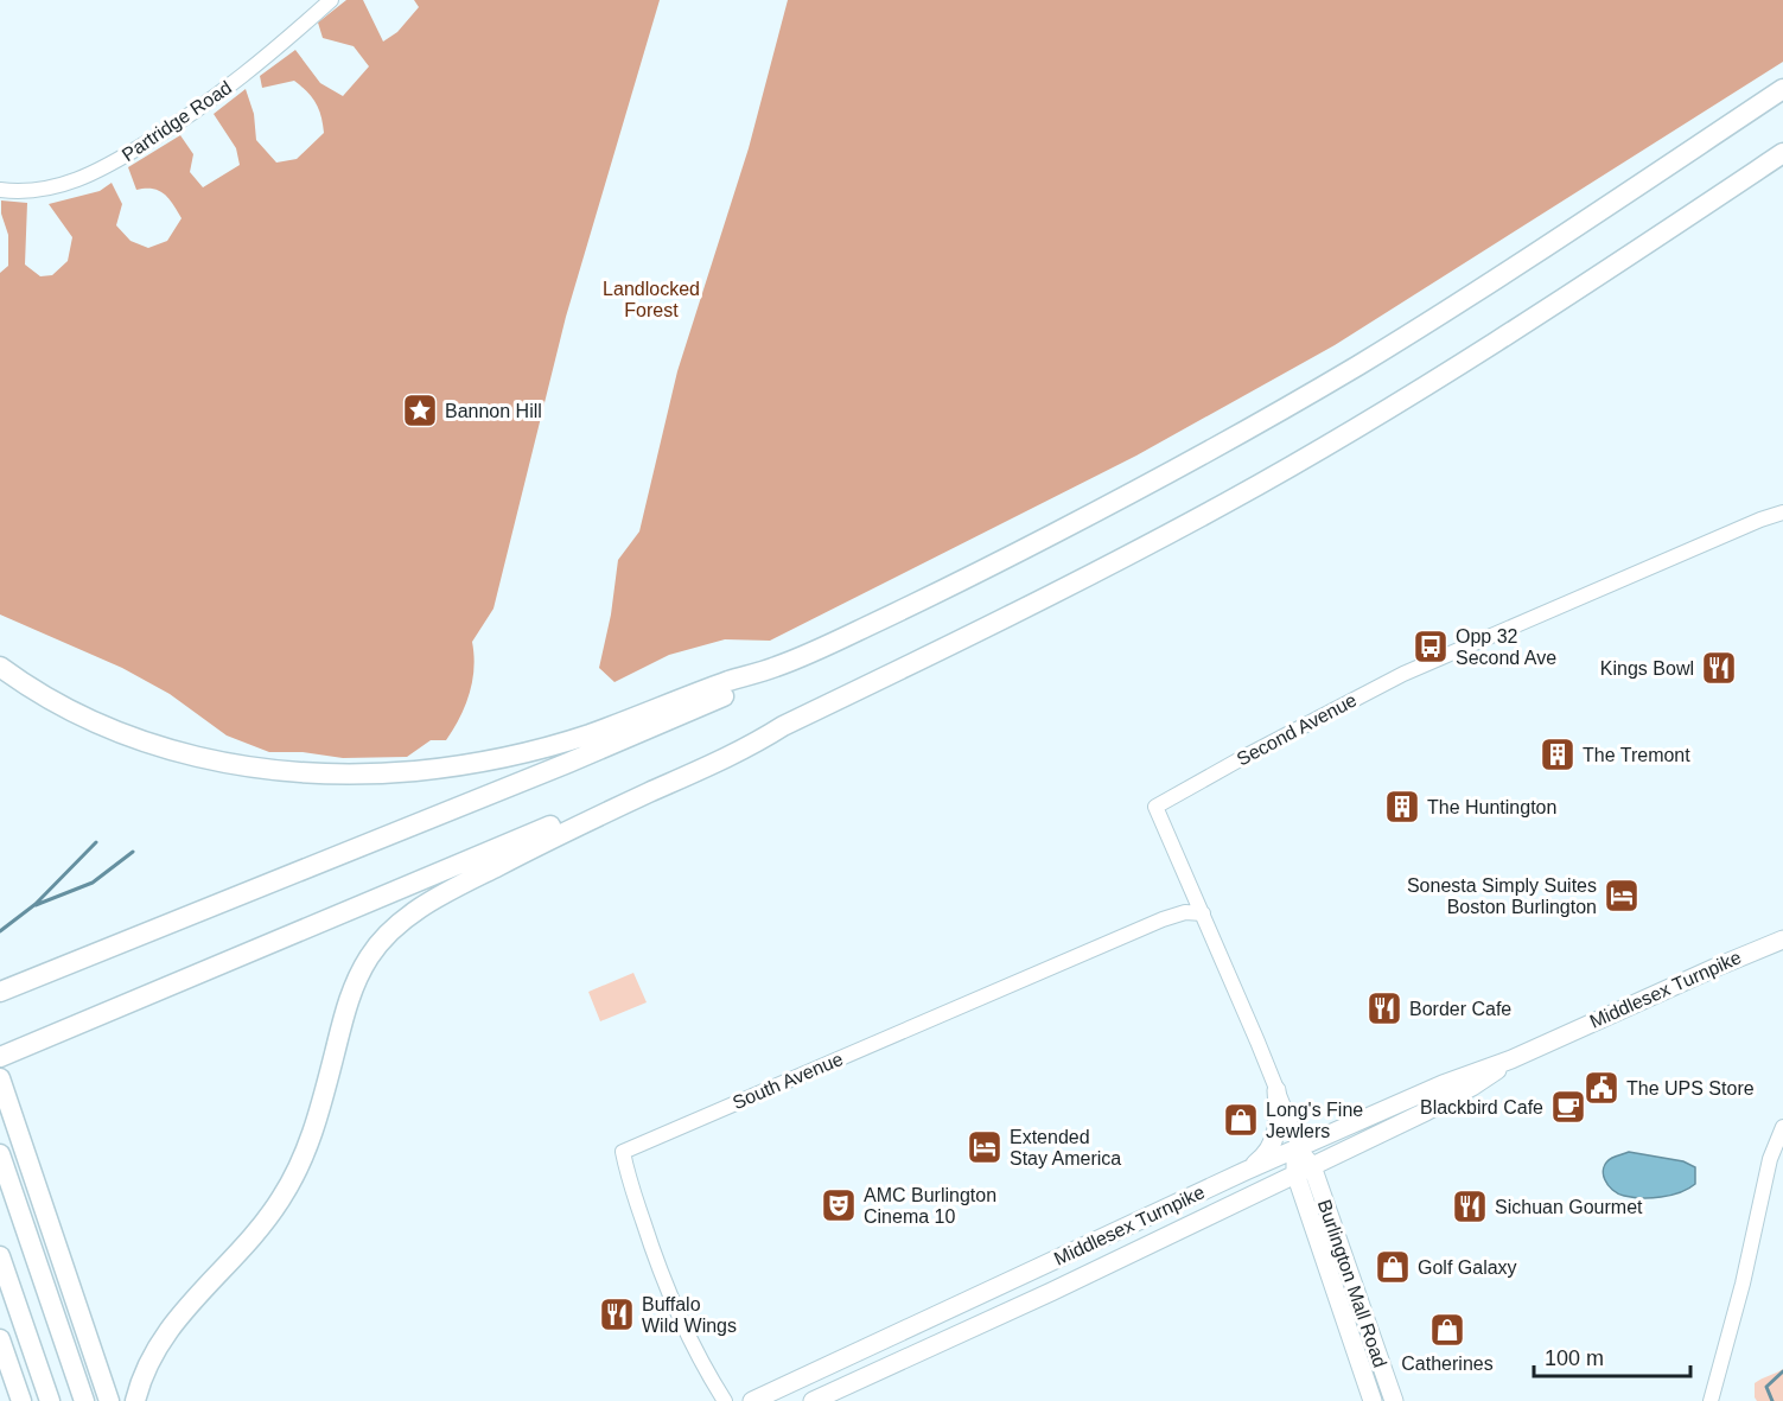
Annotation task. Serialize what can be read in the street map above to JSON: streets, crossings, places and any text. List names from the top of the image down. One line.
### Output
{"streets":{"main road":["Middlesex Turnpike","Burlington Mall Road"],"street":["Partridge Road","Second Avenue","South Avenue"]},"crossings":[["Second Avenue","Middlesex Turnpike"],["Second Avenue","South Avenue"],["Middlesex Turnpike","Burlington Mall Road"]],"parks":["Landlocked Forest"],"places":{"place":["Bannon Hill"],"bus stop":["Opp 32 Second Ave"],"restaurant":["Kings Bowl","Border Cafe","Sichuan Gourmet","Buffalo Wild Wings"],"building":["The Tremont","The Huntington"],"hotel":["Sonesta Simply Suites Boston Burlington","Extended Stay America"],"public building":["The UPS Store"],"cafe":["Blackbird Cafe"],"shop":["Long's Fine Jewlers","Golf Galaxy","Catherines"],"theatre":["AMC Burlington Cinema 10"]},"scale_bar":"100 m"}
